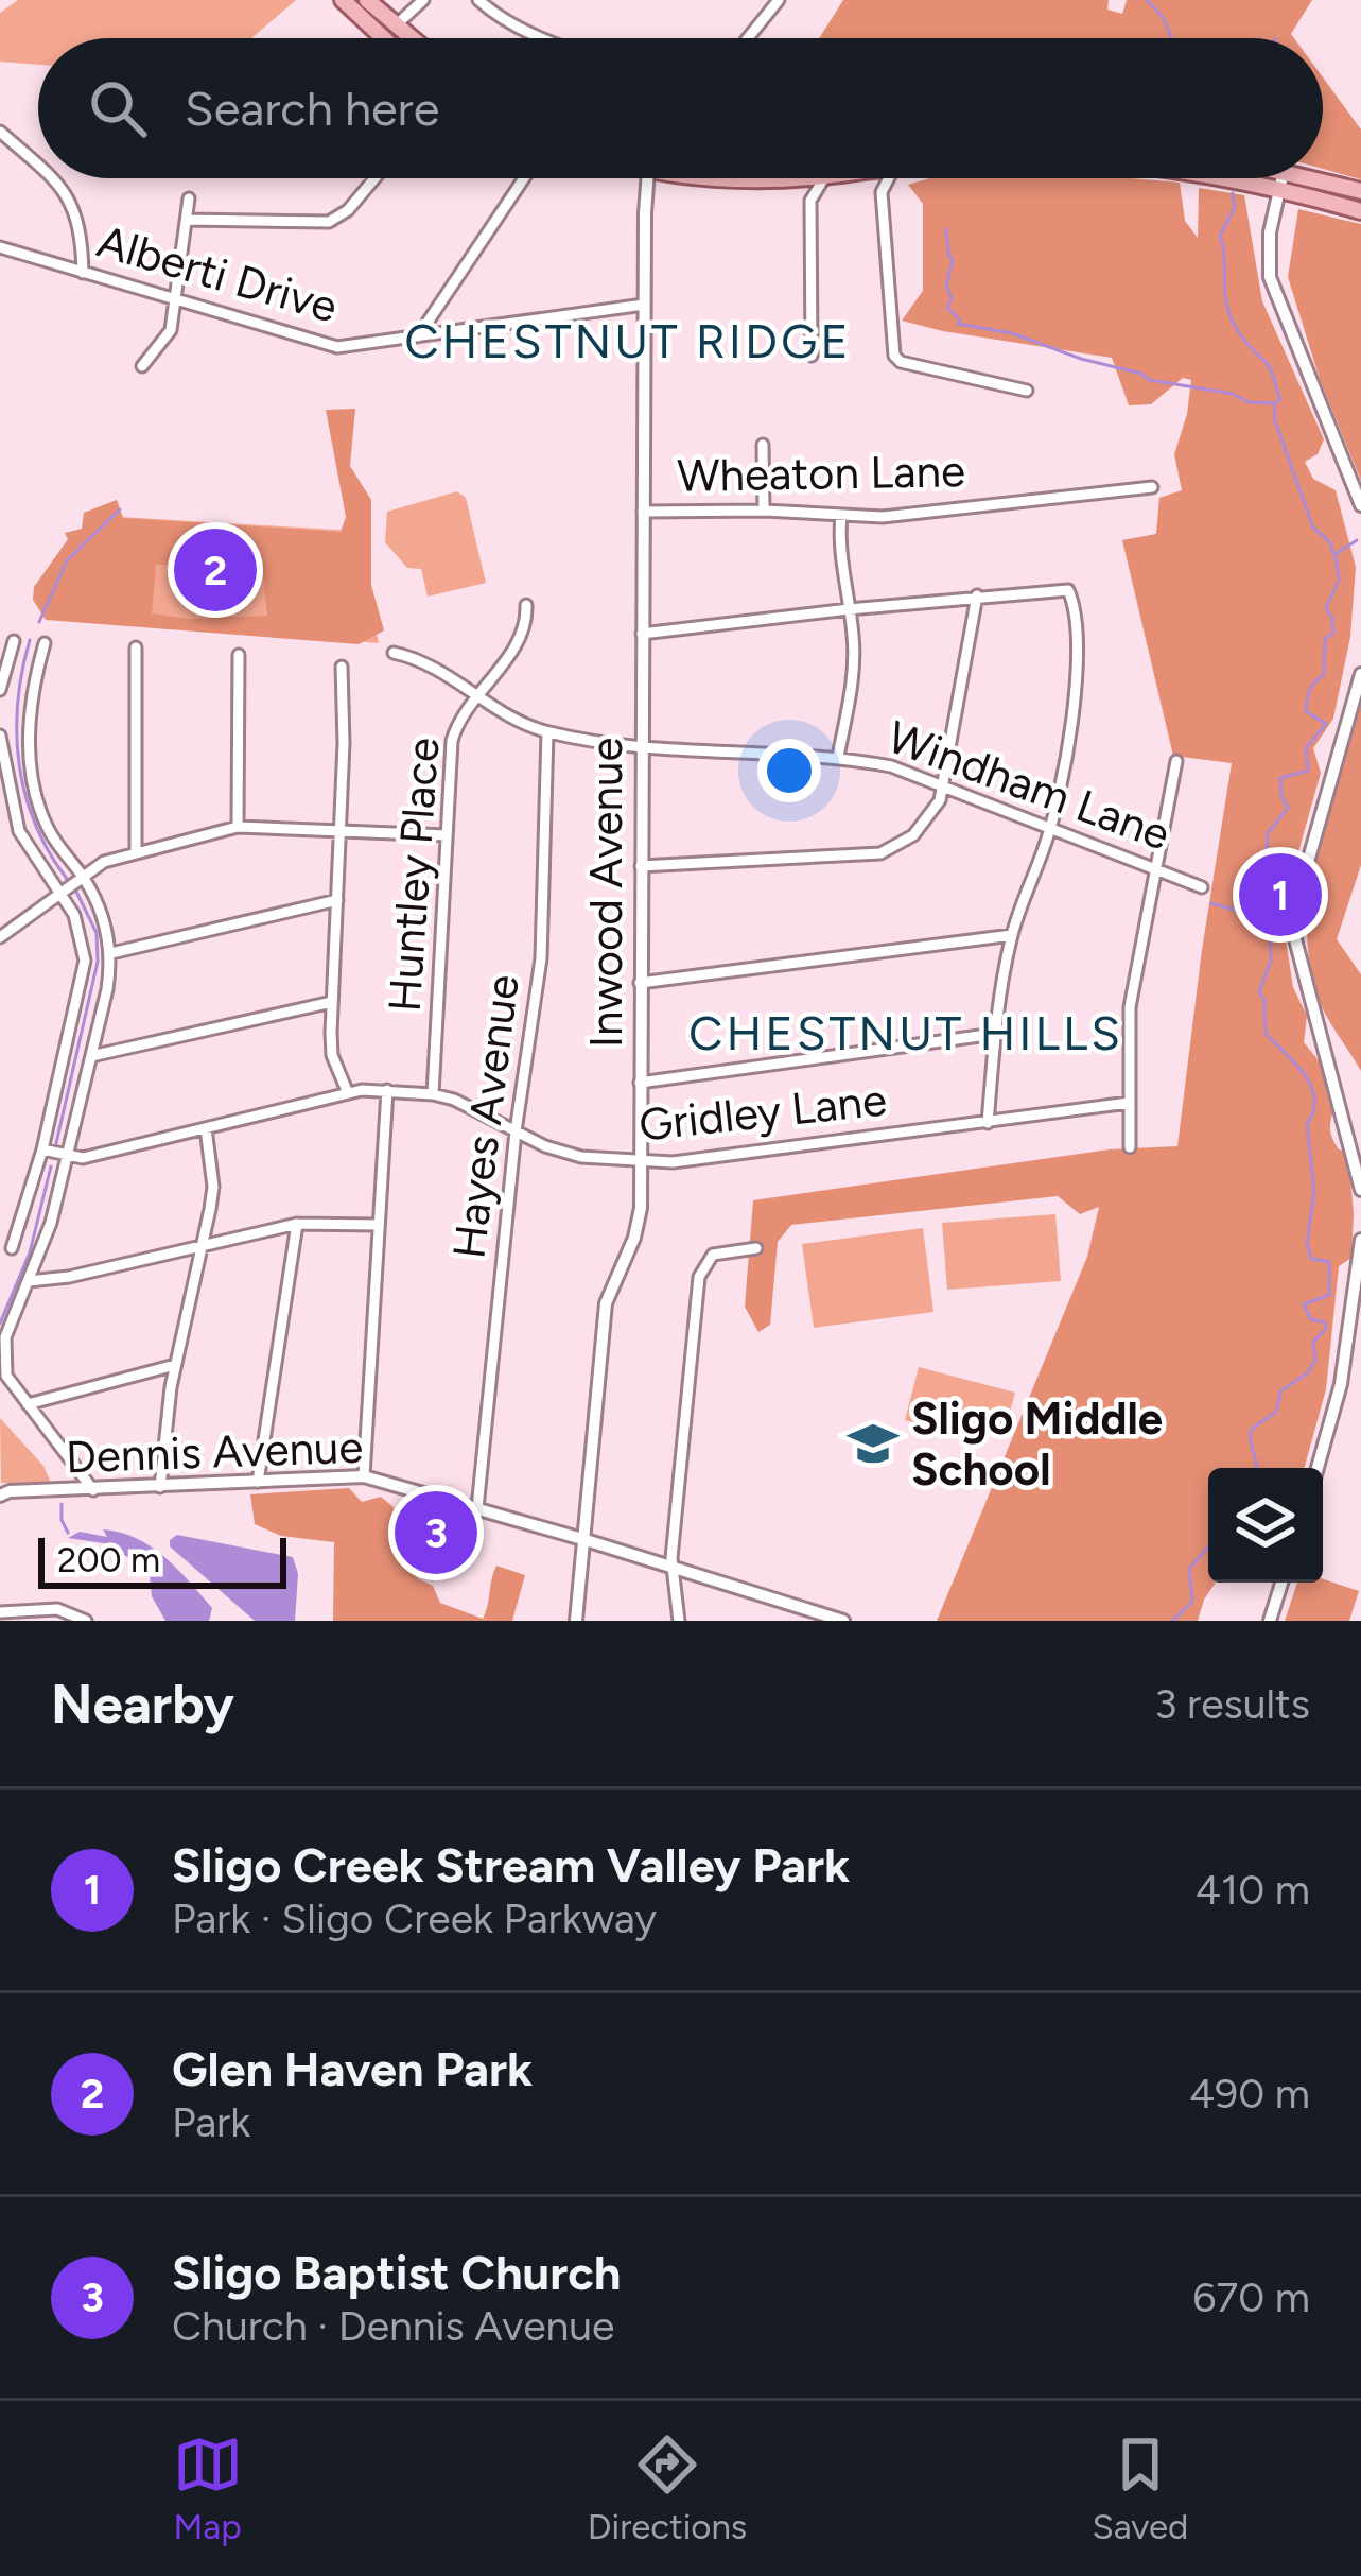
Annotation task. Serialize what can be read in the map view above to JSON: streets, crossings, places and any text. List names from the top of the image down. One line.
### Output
{"streets":{"street":["Alberti Drive","Wheaton Lane","Windham Lane","Huntley Place","Inwood Avenue","Gridley Lane","Hayes Avenue","Dennis Avenue"]},"crossings":[["Alberti Drive","Inwood Avenue"],["Wheaton Lane","Inwood Avenue"],["Windham Lane","Huntley Place"],["Windham Lane","Inwood Avenue"],["Windham Lane","Hayes Avenue"],["Huntley Place","Gridley Lane"],["Inwood Avenue","Gridley Lane"],["Inwood Avenue","Dennis Avenue"],["Gridley Lane","Hayes Avenue"],["Hayes Avenue","Dennis Avenue"]],"districts":["CHESTNUT RIDGE","CHESTNUT HILLS"],"places":{"school or university":["Sligo Middle School"]},"scale_bar":"200 m","page":{"search":"Search here","pins":["2","1","3"],"scale":"200 m","heading":["Nearby","3 results"],"list":[{"mark":"1","name":"Sligo Creek Stream Valley Park","note":"Park · Sligo Creek Parkway","value":"410 m"},{"mark":"2","name":"Glen Haven Park","note":"Park","value":"490 m"},{"mark":"3","name":"Sligo Baptist Church","note":"Church · Dennis Avenue","value":"670 m"}],"nav":["Map","Directions","Saved"]}}
